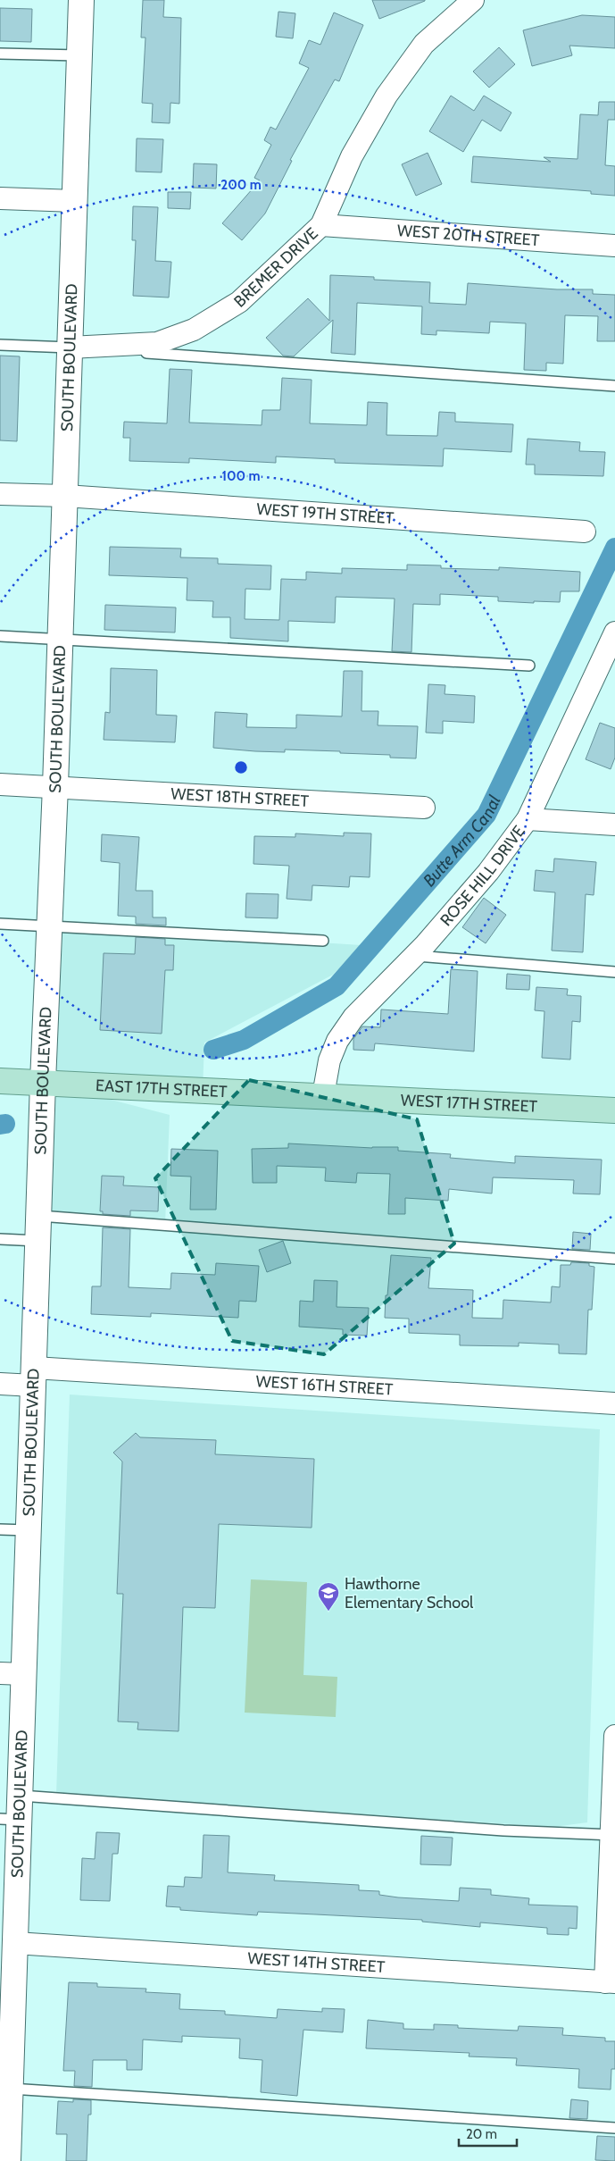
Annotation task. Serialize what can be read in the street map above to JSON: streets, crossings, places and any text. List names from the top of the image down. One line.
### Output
{"streets":{"main road":["EAST 17TH STREET","WEST 17TH STREET"],"street":["WEST 20TH STREET","BREMER DRIVE","SOUTH BOULEVARD","WEST 19TH STREET","WEST 18TH STREET","ROSE HILL DRIVE","WEST 16TH STREET","WEST 14TH STREET"]},"crossings":[["WEST 20TH STREET","BREMER DRIVE"],["BREMER DRIVE","SOUTH BOULEVARD"],["SOUTH BOULEVARD","WEST 19TH STREET"],["SOUTH BOULEVARD","WEST 18TH STREET"],["SOUTH BOULEVARD","EAST 17TH STREET"],["SOUTH BOULEVARD","WEST 16TH STREET"],["SOUTH BOULEVARD","WEST 14TH STREET"],["ROSE HILL DRIVE","EAST 17TH STREET"],["ROSE HILL DRIVE","WEST 17TH STREET"],["EAST 17TH STREET","WEST 17TH STREET"]],"water":["Butte Arm Canal"],"places":{"school or university":["Hawthorne Elementary School"]},"scale_bar":"20 m","rings":["200 m","100 m"]}
